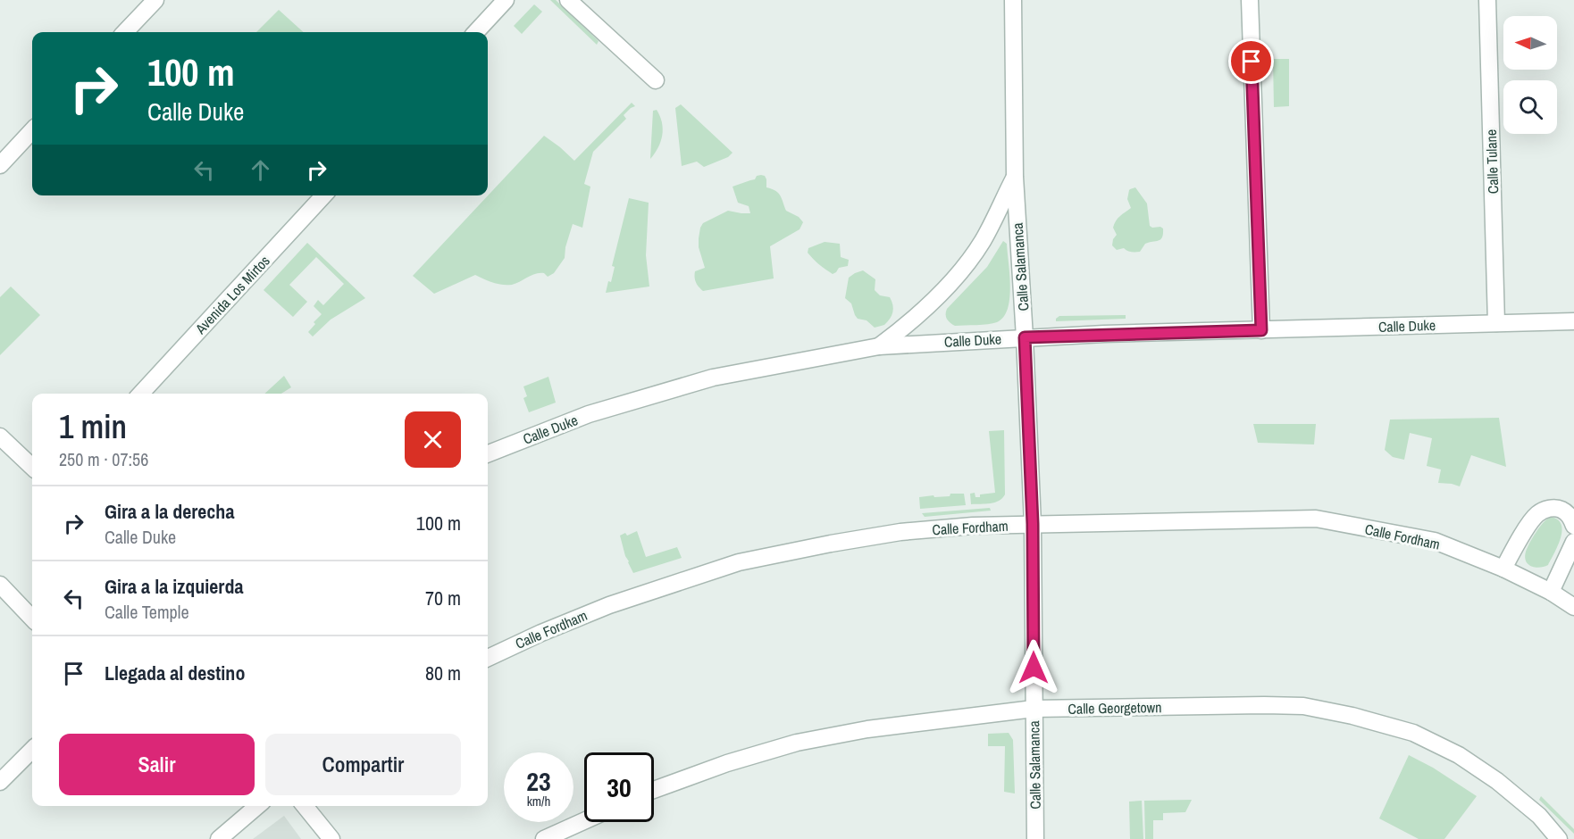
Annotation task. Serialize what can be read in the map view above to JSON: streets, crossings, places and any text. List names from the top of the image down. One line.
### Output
{"streets":{"street":["Calle Tulane","Calle Salamanca","Avenida Los Mirtos","Calle Duke","Calle Fordham","Calle Georgetown"]},"crossings":[["Calle Tulane","Calle Duke"],["Calle Salamanca","Calle Duke"],["Calle Salamanca","Calle Fordham"],["Calle Salamanca","Calle Georgetown"]],"north":"left","page":{"turn":["100 m","Calle Duke"],"heading":["1 min","250 m · 07:56"],"list":[{"name":"Gira a la derecha","note":"Calle Duke","value":"100 m"},{"name":"Gira a la izquierda","note":"Calle Temple","value":"70 m"},{"name":"Llegada al destino","value":"80 m"}],"buttons":["Salir","Compartir"],"speed":"23 km/h","limit":"30"}}
